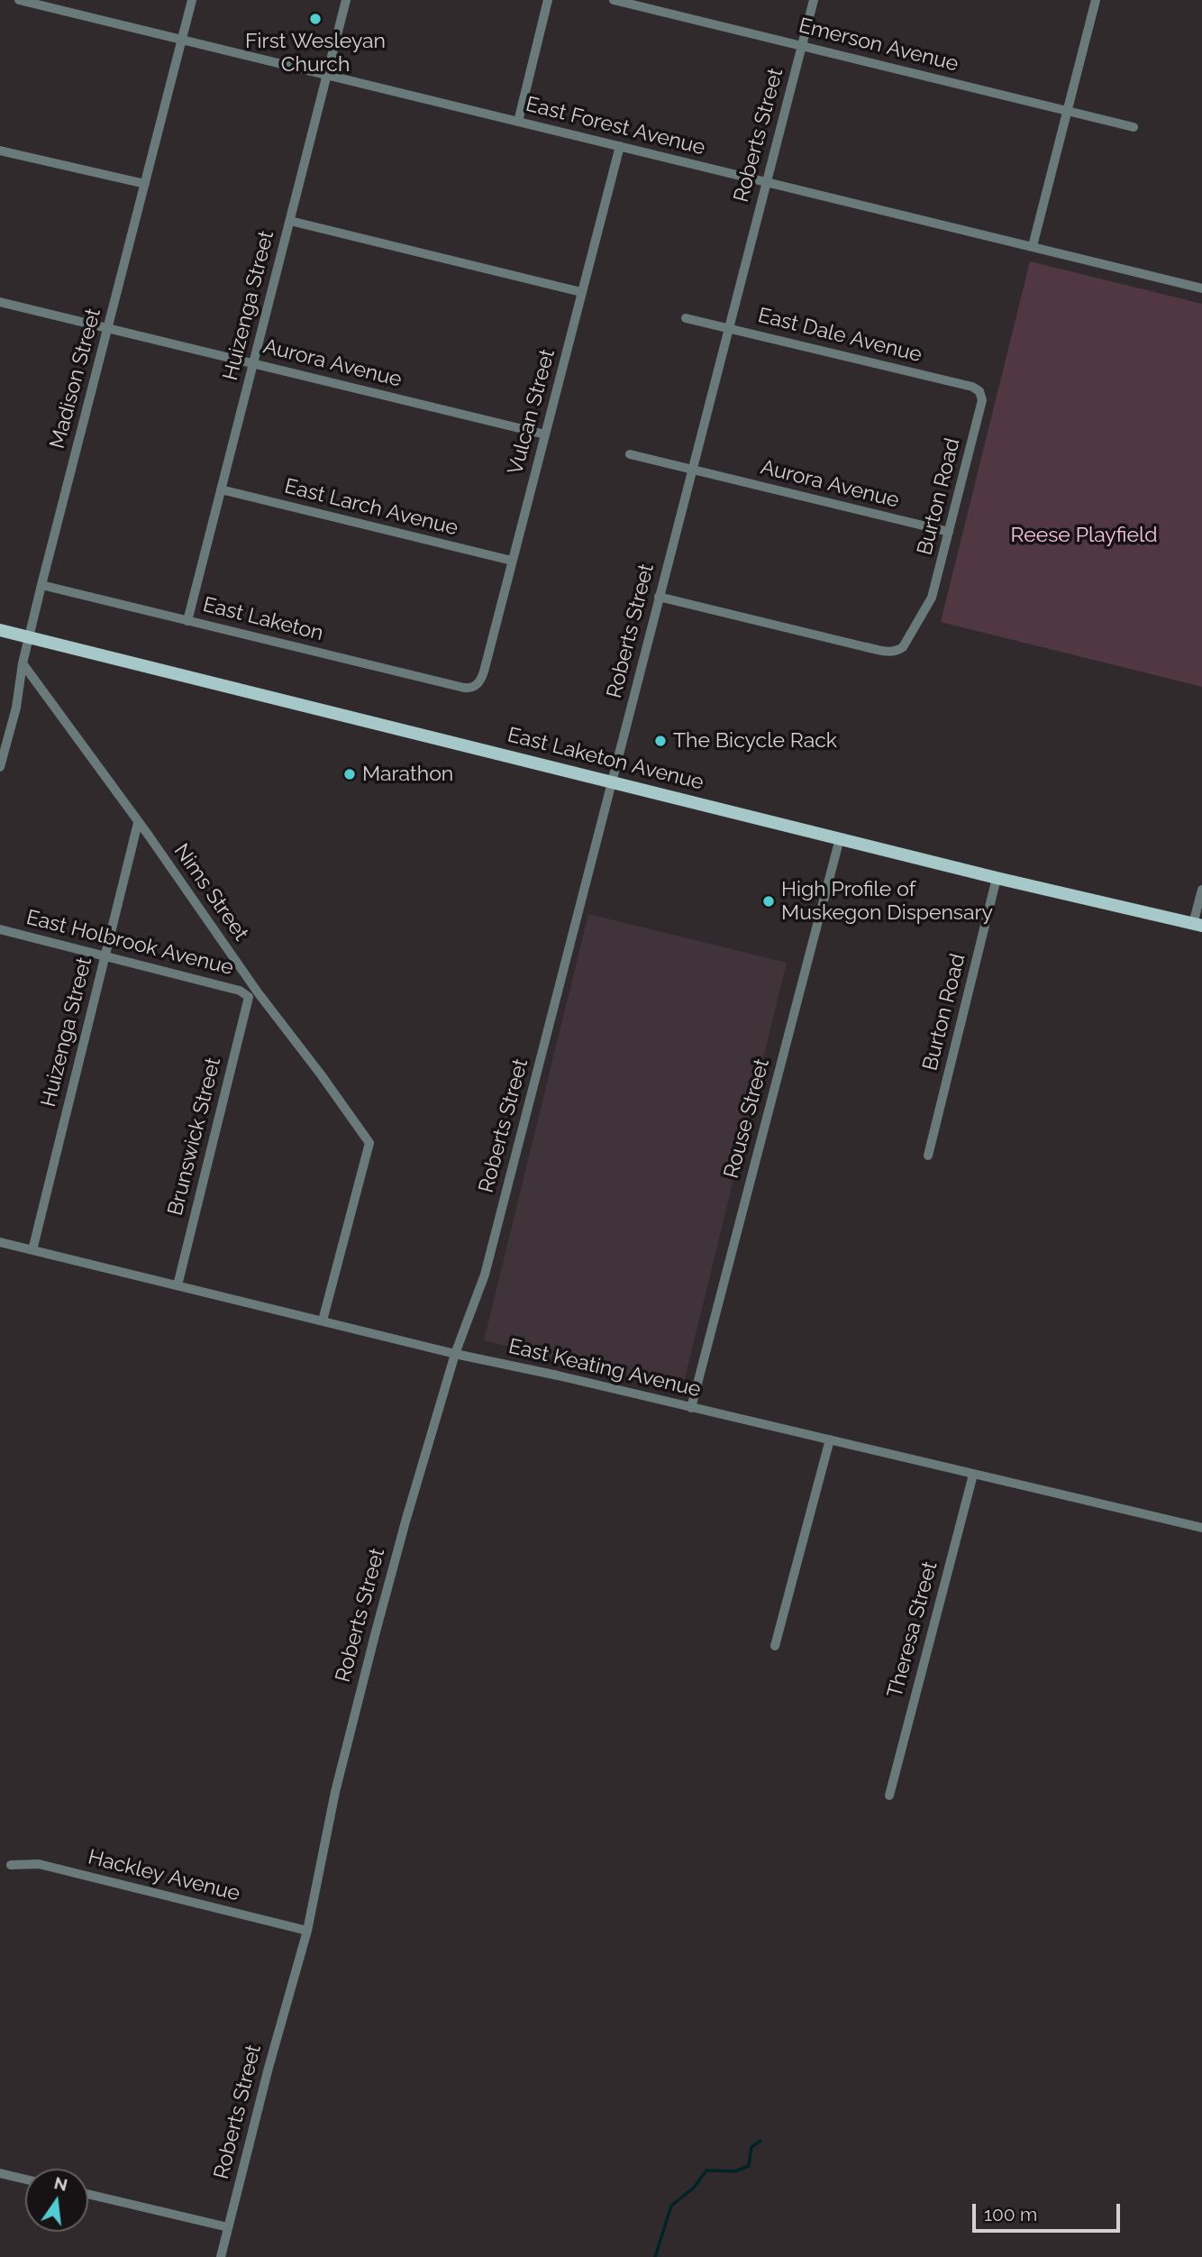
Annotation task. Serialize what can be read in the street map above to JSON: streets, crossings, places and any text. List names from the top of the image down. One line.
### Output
{"streets":{"main road":["East Laketon Avenue"],"street":["Emerson Avenue","East Forest Avenue","Roberts Street","Huizenga Street","East Dale Avenue","Aurora Avenue","Madison Street","Vulcan Street","Burton Road","East Larch Avenue","East Laketon","Nims Street","East Holbrook Avenue","Rouse Street","Brunswick Street","East Keating Avenue","Theresa Street","Hackley Avenue"]},"crossings":[["Emerson Avenue","Roberts Street"],["East Forest Avenue","Roberts Street"],["East Forest Avenue","Huizenga Street"],["East Forest Avenue","Madison Street"],["East Forest Avenue","Vulcan Street"],["Roberts Street","East Dale Avenue"],["Roberts Street","Aurora Avenue"],["Roberts Street","Burton Road"],["Roberts Street","East Laketon Avenue"],["Roberts Street","East Keating Avenue"],["Roberts Street","Hackley Avenue"],["Huizenga Street","Aurora Avenue"],["Huizenga Street","East Larch Avenue"],["Huizenga Street","East Laketon"],["Huizenga Street","Nims Street"],["Huizenga Street","East Holbrook Avenue"],["Huizenga Street","East Keating Avenue"],["East Dale Avenue","Burton Road"],["Aurora Avenue","Madison Street"],["Aurora Avenue","Vulcan Street"],["Aurora Avenue","Burton Road"],["Madison Street","East Laketon"],["Madison Street","East Laketon Avenue"],["Madison Street","Nims Street"],["Vulcan Street","East Larch Avenue"],["Vulcan Street","East Laketon"],["Burton Road","East Laketon Avenue"],["East Laketon Avenue","Rouse Street"],["Nims Street","East Keating Avenue"],["East Holbrook Avenue","Brunswick Street"],["Rouse Street","East Keating Avenue"],["Brunswick Street","East Keating Avenue"],["East Keating Avenue","Theresa Street"]],"parks":["Reese Playfield"],"places":["First Wesleyan Church","The Bicycle Rack","Marathon","High Profile of Muskegon Dispensary"],"scale_bar":"100 m","north":"top"}
